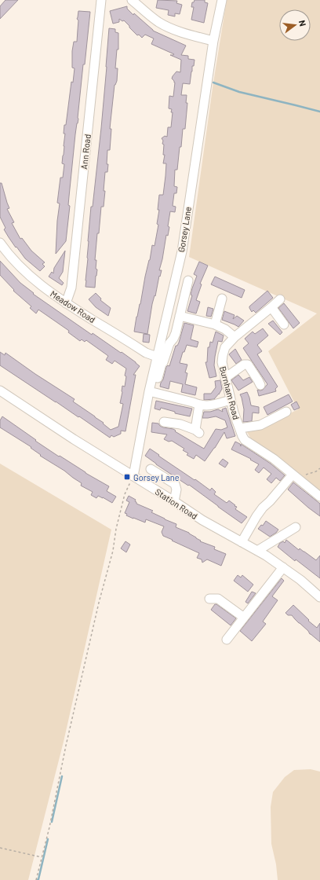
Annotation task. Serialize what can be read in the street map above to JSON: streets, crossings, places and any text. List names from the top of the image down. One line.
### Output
{"streets":{"street":["Ann Road","Gorsey Lane","Meadow Road","Burnham Road","Station Road"]},"crossings":[["Ann Road","Meadow Road"],["Gorsey Lane","Meadow Road"],["Gorsey Lane","Station Road"]],"places":{"transit":["Gorsey Lane"]},"north":"right"}
